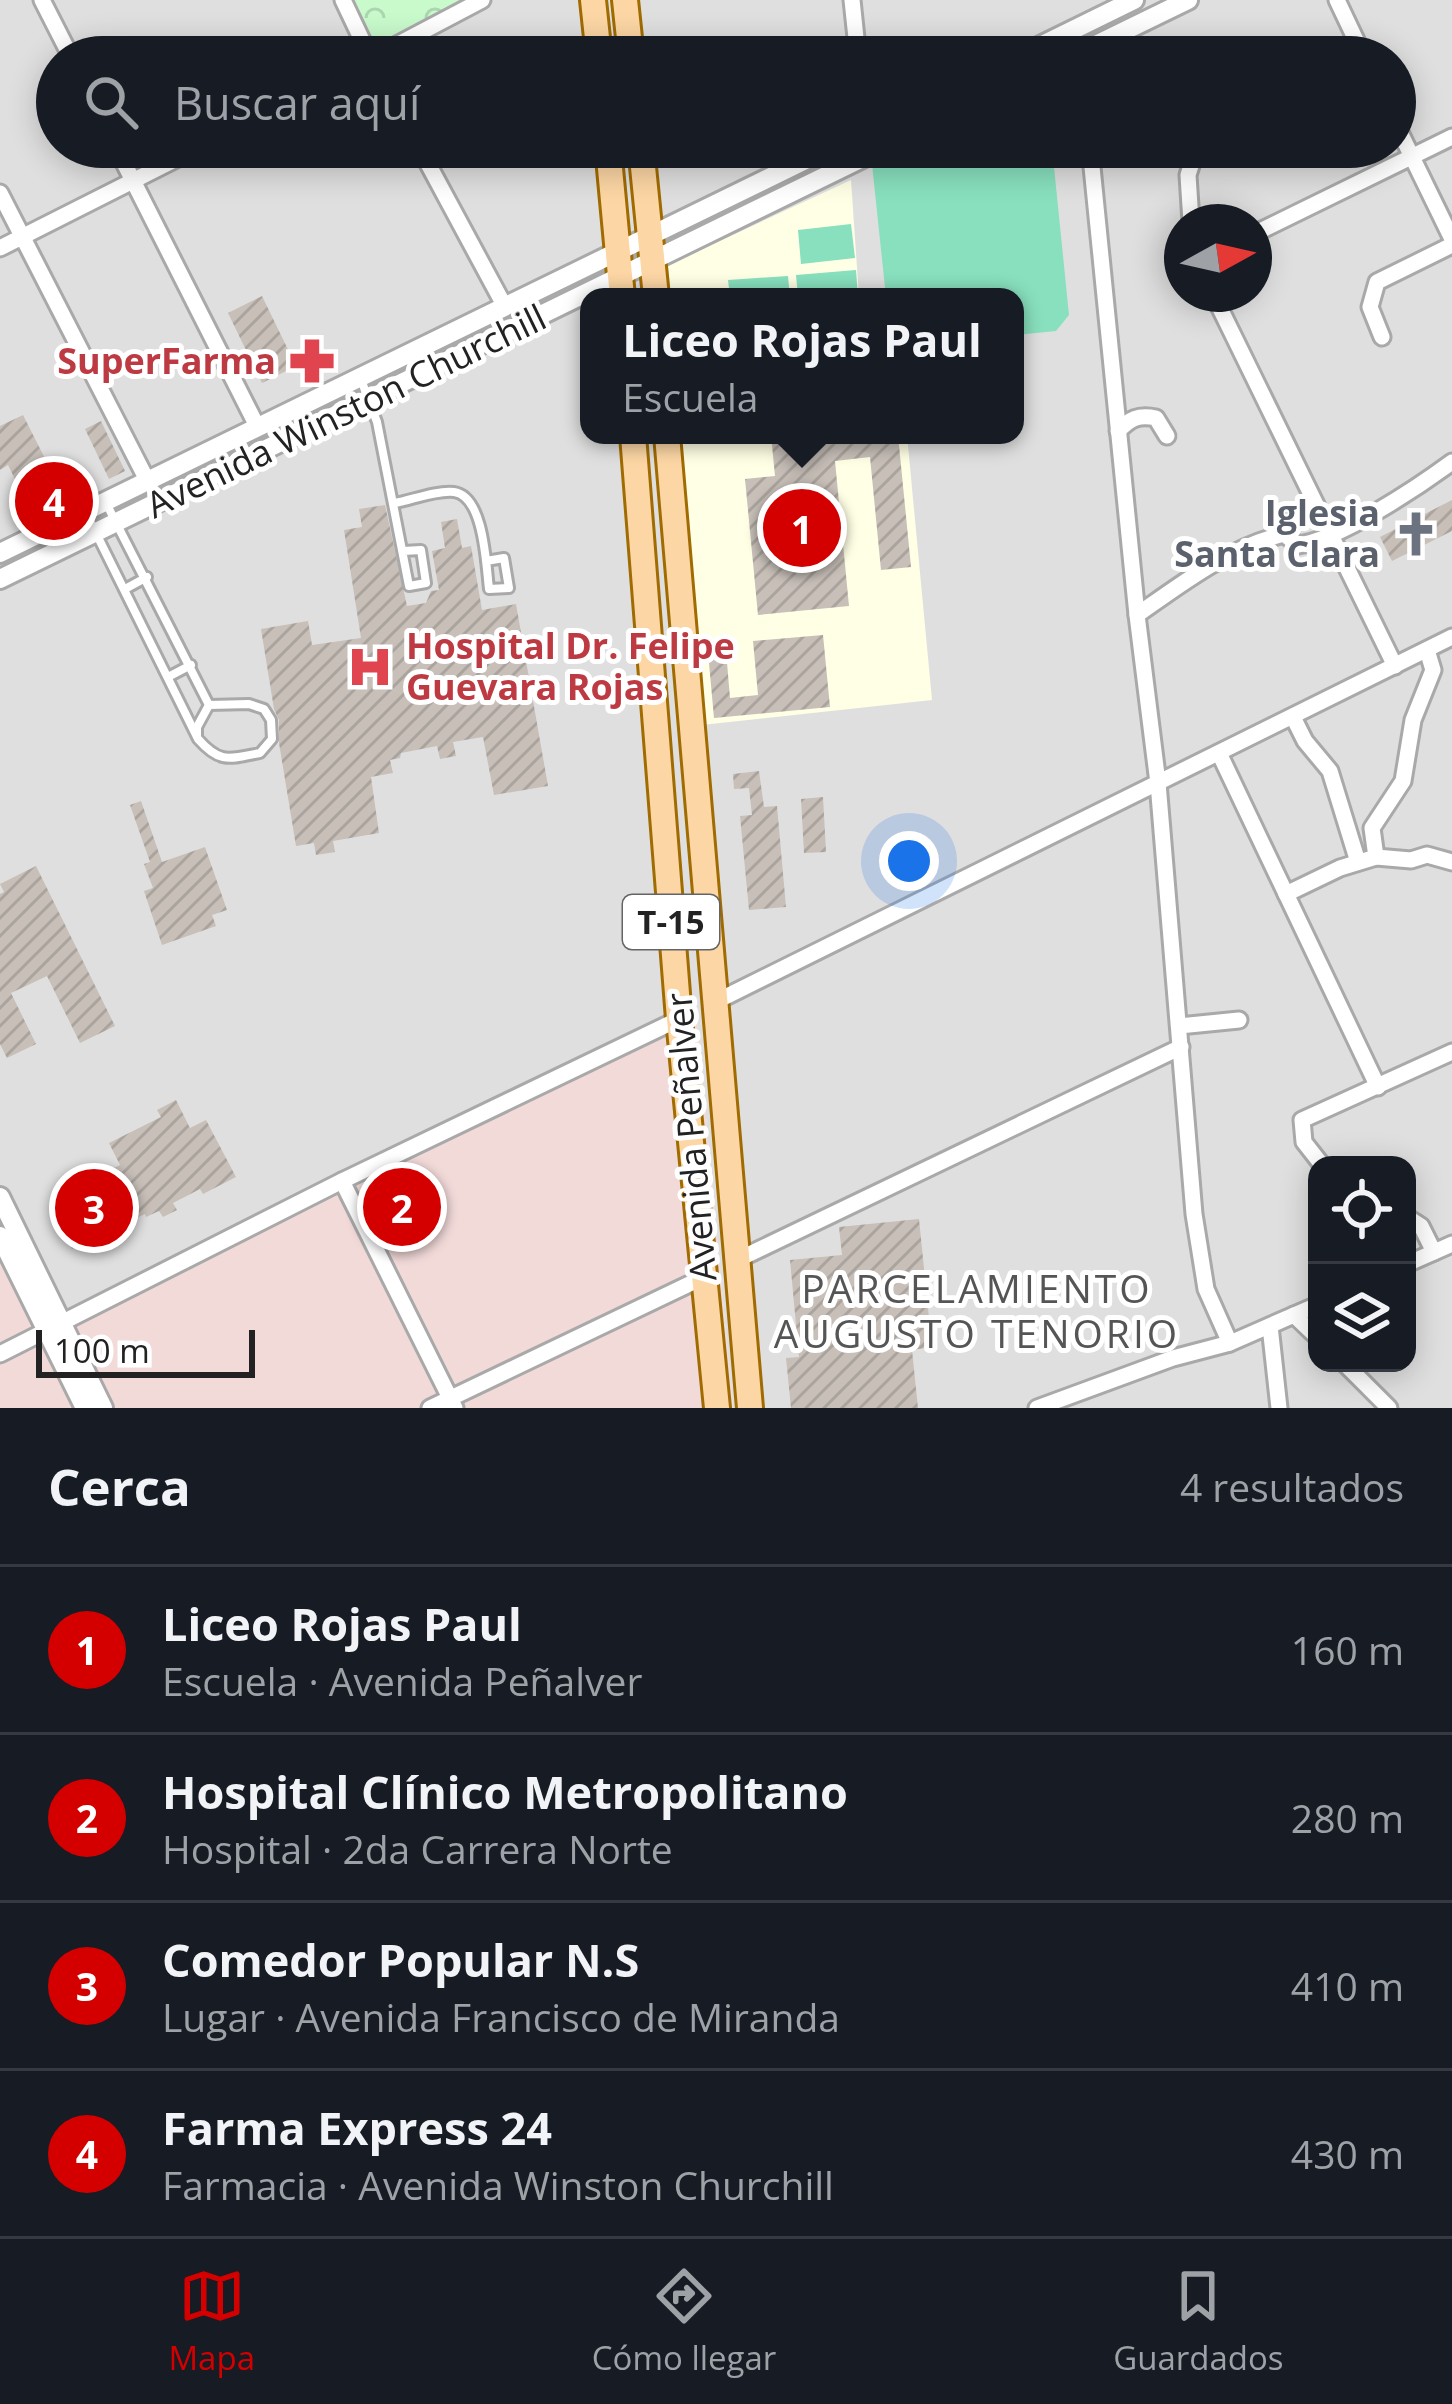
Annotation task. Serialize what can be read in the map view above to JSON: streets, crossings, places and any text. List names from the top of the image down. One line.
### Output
{"streets":{"main road":["T-15","Avenida Peñalver"],"street":["Avenida Winston Churchill"]},"districts":["PARCELAMIENTO AUGUSTO TENORIO"],"places":{"pharmacy":["SuperFarma"],"church":["Iglesia Santa Clara"],"hospital":["Hospital Dr. Felipe Guevara Rojas"]},"scale_bar":"100 m","north":"right","page":{"search":"Buscar aquí","popup":["Liceo Rojas Paul","Escuela"],"pins":["4","1","2","3"],"scale":"100 m","heading":["Cerca","4 resultados"],"list":[{"mark":"1","name":"Liceo Rojas Paul","note":"Escuela · Avenida Peñalver","value":"160 m"},{"mark":"2","name":"Hospital Clínico Metropolitano","note":"Hospital · 2da Carrera Norte","value":"280 m"},{"mark":"3","name":"Comedor Popular N.S","note":"Lugar · Avenida Francisco de Miranda","value":"410 m"},{"mark":"4","name":"Farma Express 24","note":"Farmacia · Avenida Winston Churchill","value":"430 m"}],"nav":["Mapa","Cómo llegar","Guardados"]}}
